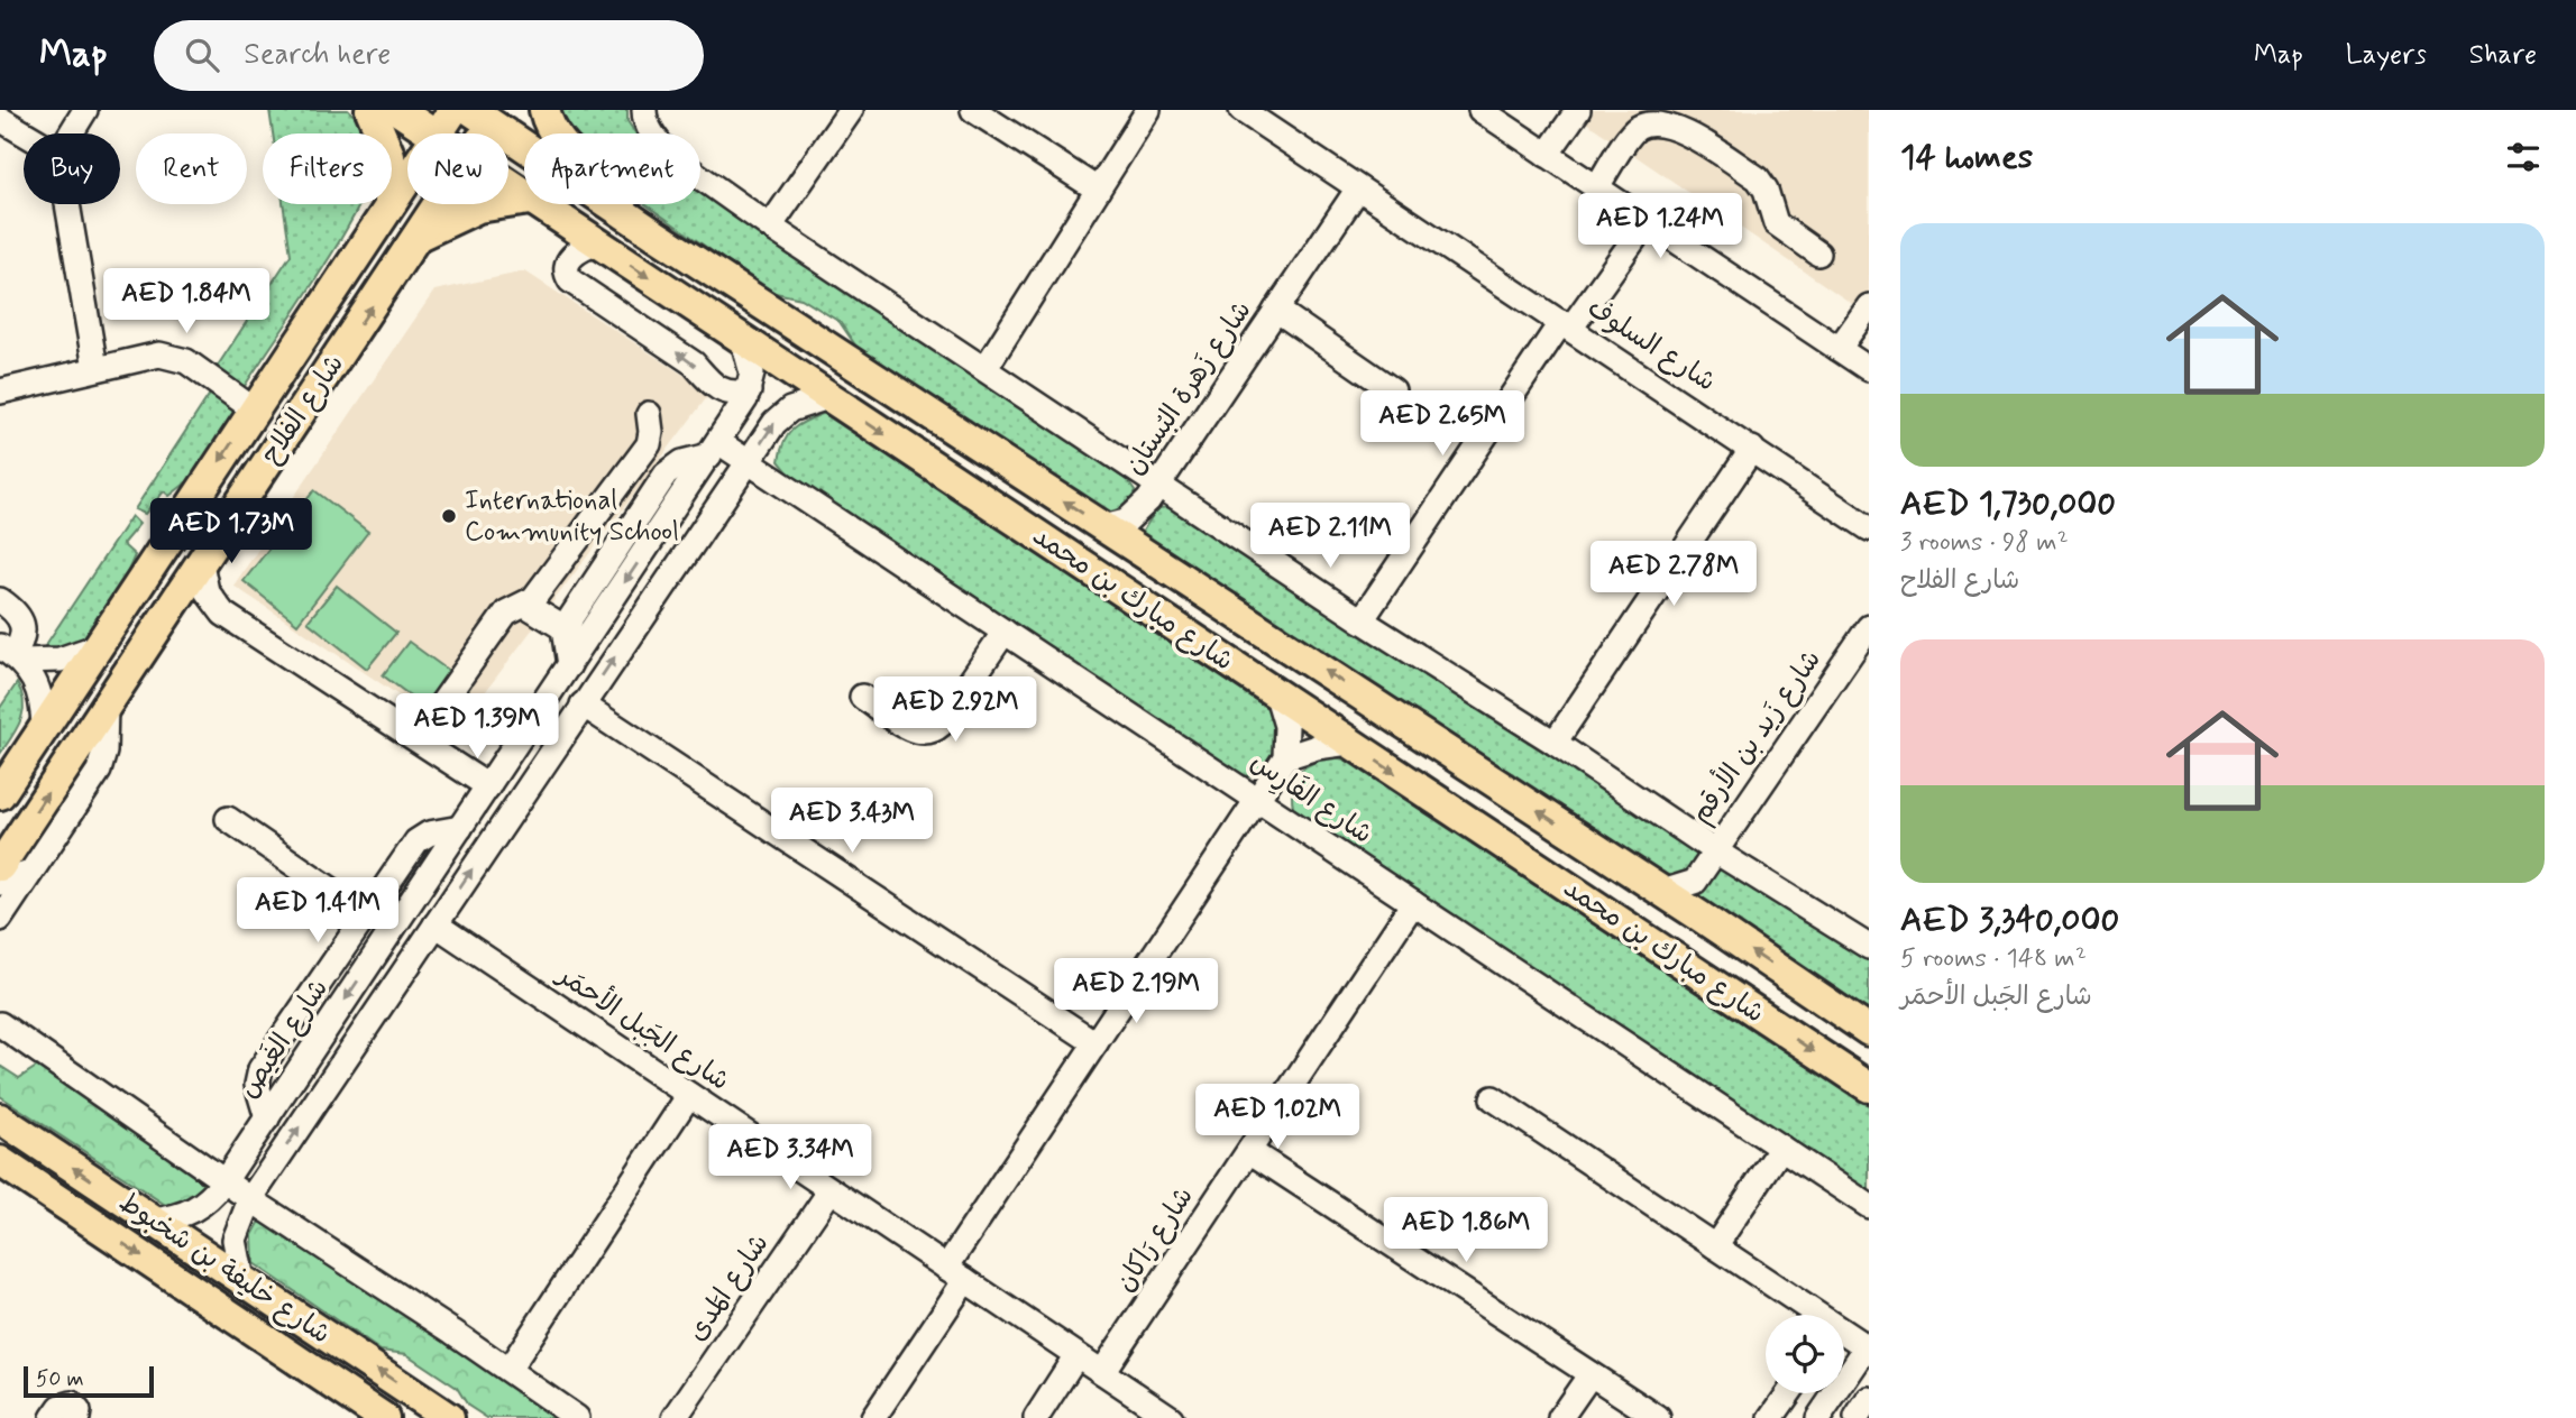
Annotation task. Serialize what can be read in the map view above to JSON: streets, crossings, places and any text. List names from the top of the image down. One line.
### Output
{"streets":{"main road":["شارع الفلاح","شارع مبارك بن محمد","شارع خليفة بن شخبوط"],"street":["شارع السلوف","شارع زَهرة البُستان","شارع زَيد بن الأرقم","شارع الفَارِس","شارع الجَبل الأحمَر","شارع الغَيص","شارع رَاكان","شارع المَدى"]},"crossings":[["شارع السلوف","شارع زَهرة البُستان"],["شارع زَهرة البُستان","شارع مبارك بن محمد"],["شارع الفلاح","شارع مبارك بن محمد"],["شارع الفَارِس","شارع الغَيص"],["شارع الفَارِس","شارع رَاكان"],["شارع الجَبل الأحمَر","شارع رَاكان"],["شارع الجَبل الأحمَر","شارع المَدى"],["شارع الغَيص","شارع خليفة بن شخبوط"]],"places":["International Community School"],"scale_bar":"50 m","page":{"header":"Map","search":"Search here","nav":["Map","Layers","Share"],"heading":"14 homes","chip":["Buy","Rent","Filters","New","Apartment"],"price":["AED 1.24M","AED 1.84M","AED 2.65M","AED 1.73M","AED 2.11M","AED 2.78M","AED 2.92M","AED 1.39M","AED 3.43M","AED 1.41M","AED 2.19M","AED 1.02M","AED 3.34M","AED 1.86M"],"list":[{"name":"AED 1,730,000","note":"3 rooms · 98 m² · شارع الفلاح"},{"name":"AED 3,340,000","note":"5 rooms · 148 m² · شارع الجَبل الأحمَر"}],"scale":"50 m"}}
